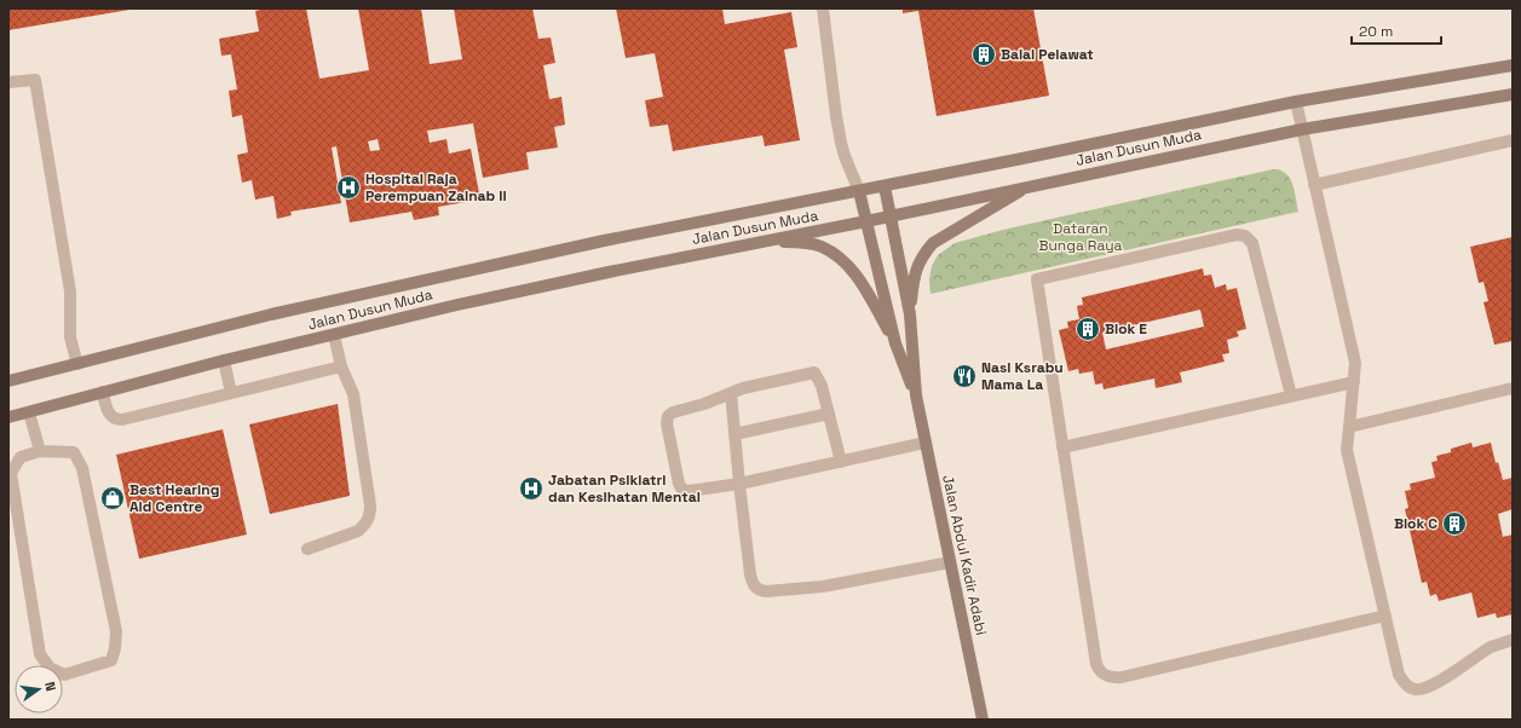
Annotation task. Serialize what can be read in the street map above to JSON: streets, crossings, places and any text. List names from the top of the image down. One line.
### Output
{"streets":{"main road":["Jalan Dusun Muda","Jalan Abdul Kadir Adabi"]},"crossings":[["Jalan Dusun Muda","Jalan Abdul Kadir Adabi"]],"parks":["Dataran Bunga Raya"],"places":{"building":["Balai Pelawat","Blok E","Blok C"],"hospital":["Hospital Raja Perempuan Zainab II","Jabatan Psikiatri dan Kesihatan Mental"],"restaurant":["Nasi Ksrabu Mama La"],"shop":["Best Hearing Aid Centre"]},"scale_bar":"20 m","north":"right"}
